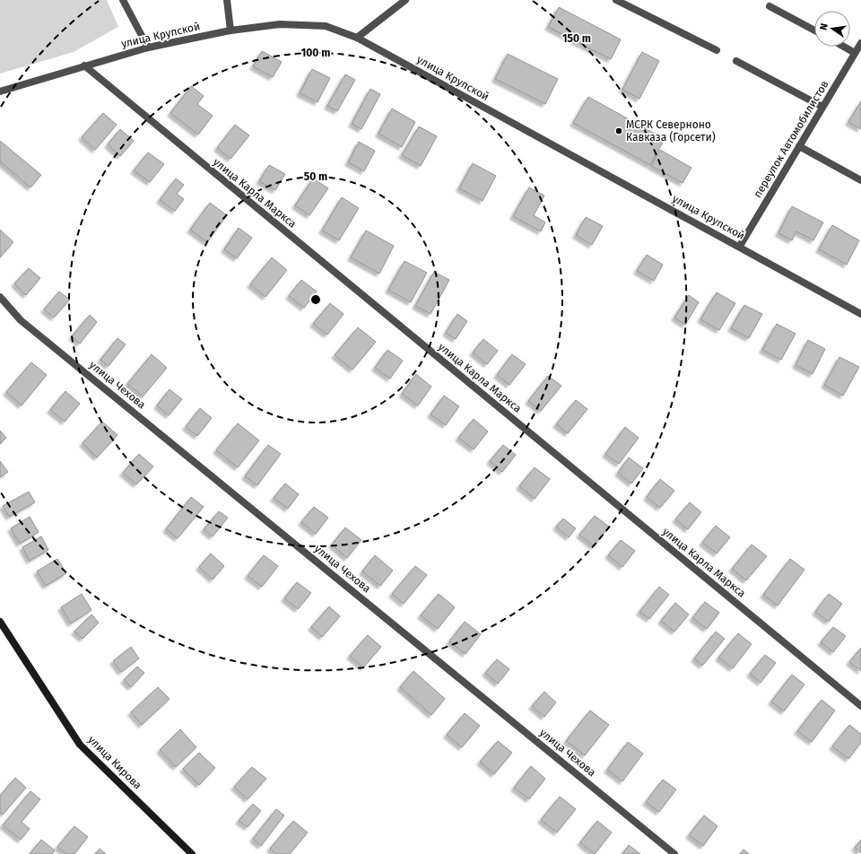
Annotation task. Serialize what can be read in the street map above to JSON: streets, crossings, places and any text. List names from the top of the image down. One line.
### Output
{"streets":{"main road":["улица Кирова"],"street":["улица Крупской","переулок Автомобилистов","улица Карла Маркса","улица Чехова"]},"crossings":[["улица Крупской","переулок Автомобилистов"],["улица Крупской","улица Карла Маркса"]],"places":["МСРК Северноно Кавказа (Горсети)"],"north":"left","rings":["150 m","100 m","50 m"]}
